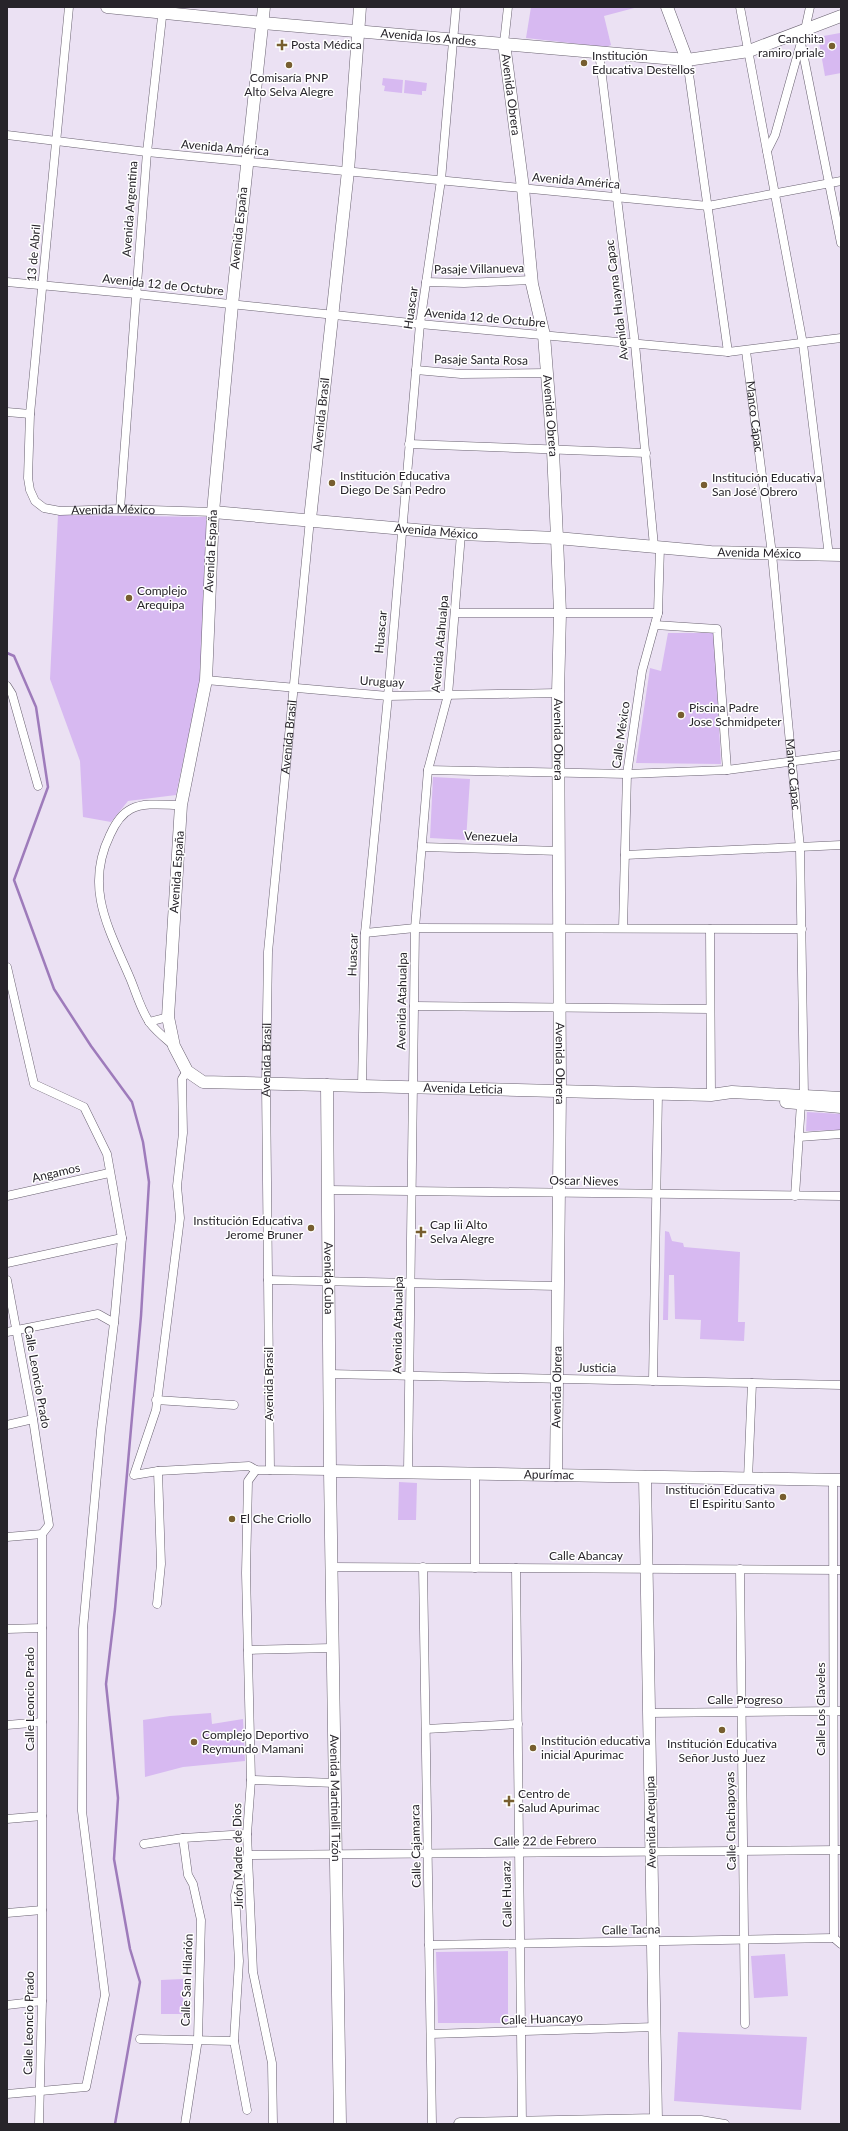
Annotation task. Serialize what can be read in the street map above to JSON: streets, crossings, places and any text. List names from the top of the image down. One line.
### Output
{"streets":{"street":["Avenida los Andes","Avenida Obrera","Avenida América","Avenida Argentina","Avenida España","13 de Abril","Pasaje Villanueva","Avenida 12 de Octubre","Avenida Huayna Capac","Huascar","Pasaje Santa Rosa","Avenida Brasil","Manco Cápac","Avenida México","Avenida Atahualpa","Uruguay","Calle México","Venezuela","Avenida Leticia","Angamos","Oscar Nieves","Avenida Cuba","Justicia","Calle Leoncio Prado","Apurímac","Calle Abancay","Calle Progreso","Calle Los Claveles","Avenida Martinelli Tizón","Calle Chachapoyas","Avenida Arequipa","Calle 22 de Febrero","Calle Cajamarca","Jirón Madre de Dios","Calle Huaraz","Calle Tacna","Calle San Hilarión","Calle Huancayo"]},"crossings":[["Avenida los Andes","Avenida Obrera"],["Avenida los Andes","Avenida Argentina"],["Avenida los Andes","Avenida España"],["Avenida los Andes","Avenida Huayna Capac"],["Avenida los Andes","Avenida Brasil"],["Avenida Obrera","Avenida América"],["Avenida Obrera","Pasaje Villanueva"],["Avenida Obrera","Avenida 12 de Octubre"],["Avenida Obrera","Pasaje Santa Rosa"],["Avenida Obrera","Avenida México"],["Avenida Obrera","Uruguay"],["Avenida Obrera","Venezuela"],["Avenida Obrera","Avenida Leticia"],["Avenida Obrera","Oscar Nieves"],["Avenida Obrera","Justicia"],["Avenida Obrera","Apurímac"],["Avenida América","Avenida Argentina"],["Avenida América","Avenida España"],["Avenida América","13 de Abril"],["Avenida América","Avenida Huayna Capac"],["Avenida América","Huascar"],["Avenida América","Avenida Brasil"],["Avenida Argentina","Avenida 12 de Octubre"],["Avenida Argentina","Avenida México"],["Avenida España","Avenida 12 de Octubre"],["Avenida España","Avenida México"],["Avenida España","Uruguay"],["Avenida España","Avenida Leticia"],["13 de Abril","Avenida 12 de Octubre"],["13 de Abril","Avenida México"],["Pasaje Villanueva","Huascar"],["Avenida 12 de Octubre","Avenida Huayna Capac"],["Avenida 12 de Octubre","Huascar"],["Avenida 12 de Octubre","Avenida Brasil"],["Avenida 12 de Octubre","Manco Cápac"],["Avenida Huayna Capac","Avenida México"],["Avenida Huayna Capac","Calle México"],["Huascar","Pasaje Santa Rosa"],["Huascar","Avenida México"],["Huascar","Uruguay"],["Huascar","Avenida Leticia"],["Avenida Brasil","Avenida México"],["Avenida Brasil","Uruguay"],["Avenida Brasil","Avenida Leticia"],["Avenida Brasil","Apurímac"],["Manco Cápac","Avenida México"],["Manco Cápac","Avenida Leticia"],["Manco Cápac","Oscar Nieves"],["Avenida México","Avenida Atahualpa"],["Avenida México","Calle México"],["Avenida Atahualpa","Uruguay"],["Avenida Atahualpa","Venezuela"],["Avenida Atahualpa","Avenida Leticia"],["Avenida Atahualpa","Oscar Nieves"],["Avenida Atahualpa","Justicia"],["Avenida Atahualpa","Apurímac"],["Avenida Leticia","Avenida Cuba"],["Oscar Nieves","Avenida Cuba"],["Avenida Cuba","Justicia"],["Avenida Cuba","Apurímac"],["Avenida Cuba","Avenida Martinelli Tizón"],["Apurímac","Calle Los Claveles"],["Apurímac","Avenida Martinelli Tizón"],["Apurímac","Avenida Arequipa"],["Apurímac","Jirón Madre de Dios"],["Calle Abancay","Calle Los Claveles"],["Calle Abancay","Avenida Martinelli Tizón"],["Calle Abancay","Calle Chachapoyas"],["Calle Abancay","Avenida Arequipa"],["Calle Abancay","Calle Cajamarca"],["Calle Abancay","Calle Huaraz"],["Calle Progreso","Calle Los Claveles"],["Calle Progreso","Calle Chachapoyas"],["Calle Progreso","Avenida Arequipa"],["Calle Los Claveles","Calle 22 de Febrero"],["Calle Los Claveles","Calle Tacna"],["Avenida Martinelli Tizón","Calle 22 de Febrero"],["Calle Chachapoyas","Calle 22 de Febrero"],["Calle Chachapoyas","Calle Tacna"],["Avenida Arequipa","Calle 22 de Febrero"],["Avenida Arequipa","Calle Tacna"],["Avenida Arequipa","Calle Huancayo"],["Calle 22 de Febrero","Calle Cajamarca"],["Calle 22 de Febrero","Jirón Madre de Dios"],["Calle 22 de Febrero","Calle Huaraz"],["Calle Cajamarca","Calle Tacna"],["Calle Cajamarca","Calle Huancayo"],["Calle Huaraz","Calle Tacna"],["Calle Huaraz","Calle Huancayo"]],"places":{"health":["Posta Médica","Cap Iii Alto Selva Alegre","Centro de Salud Apurimac"],"other":["Canchita ramiro priale","Institución Educativa Destellos","Comisaría PNP Alto Selva Alegre","Institución Educativa Diego De San Pedro","Institución Educativa San José Obrero","Complejo Arequipa","Piscina Padre Jose Schmidpeter","Institución Educativa Jerome Bruner","Institución Educativa El Espiritu Santo","El Che Criollo","Institución Educativa Señor Justo Juez","Complejo Deportivo Reymundo Mamani","Institución educativa inicial Apurimac"]}}
